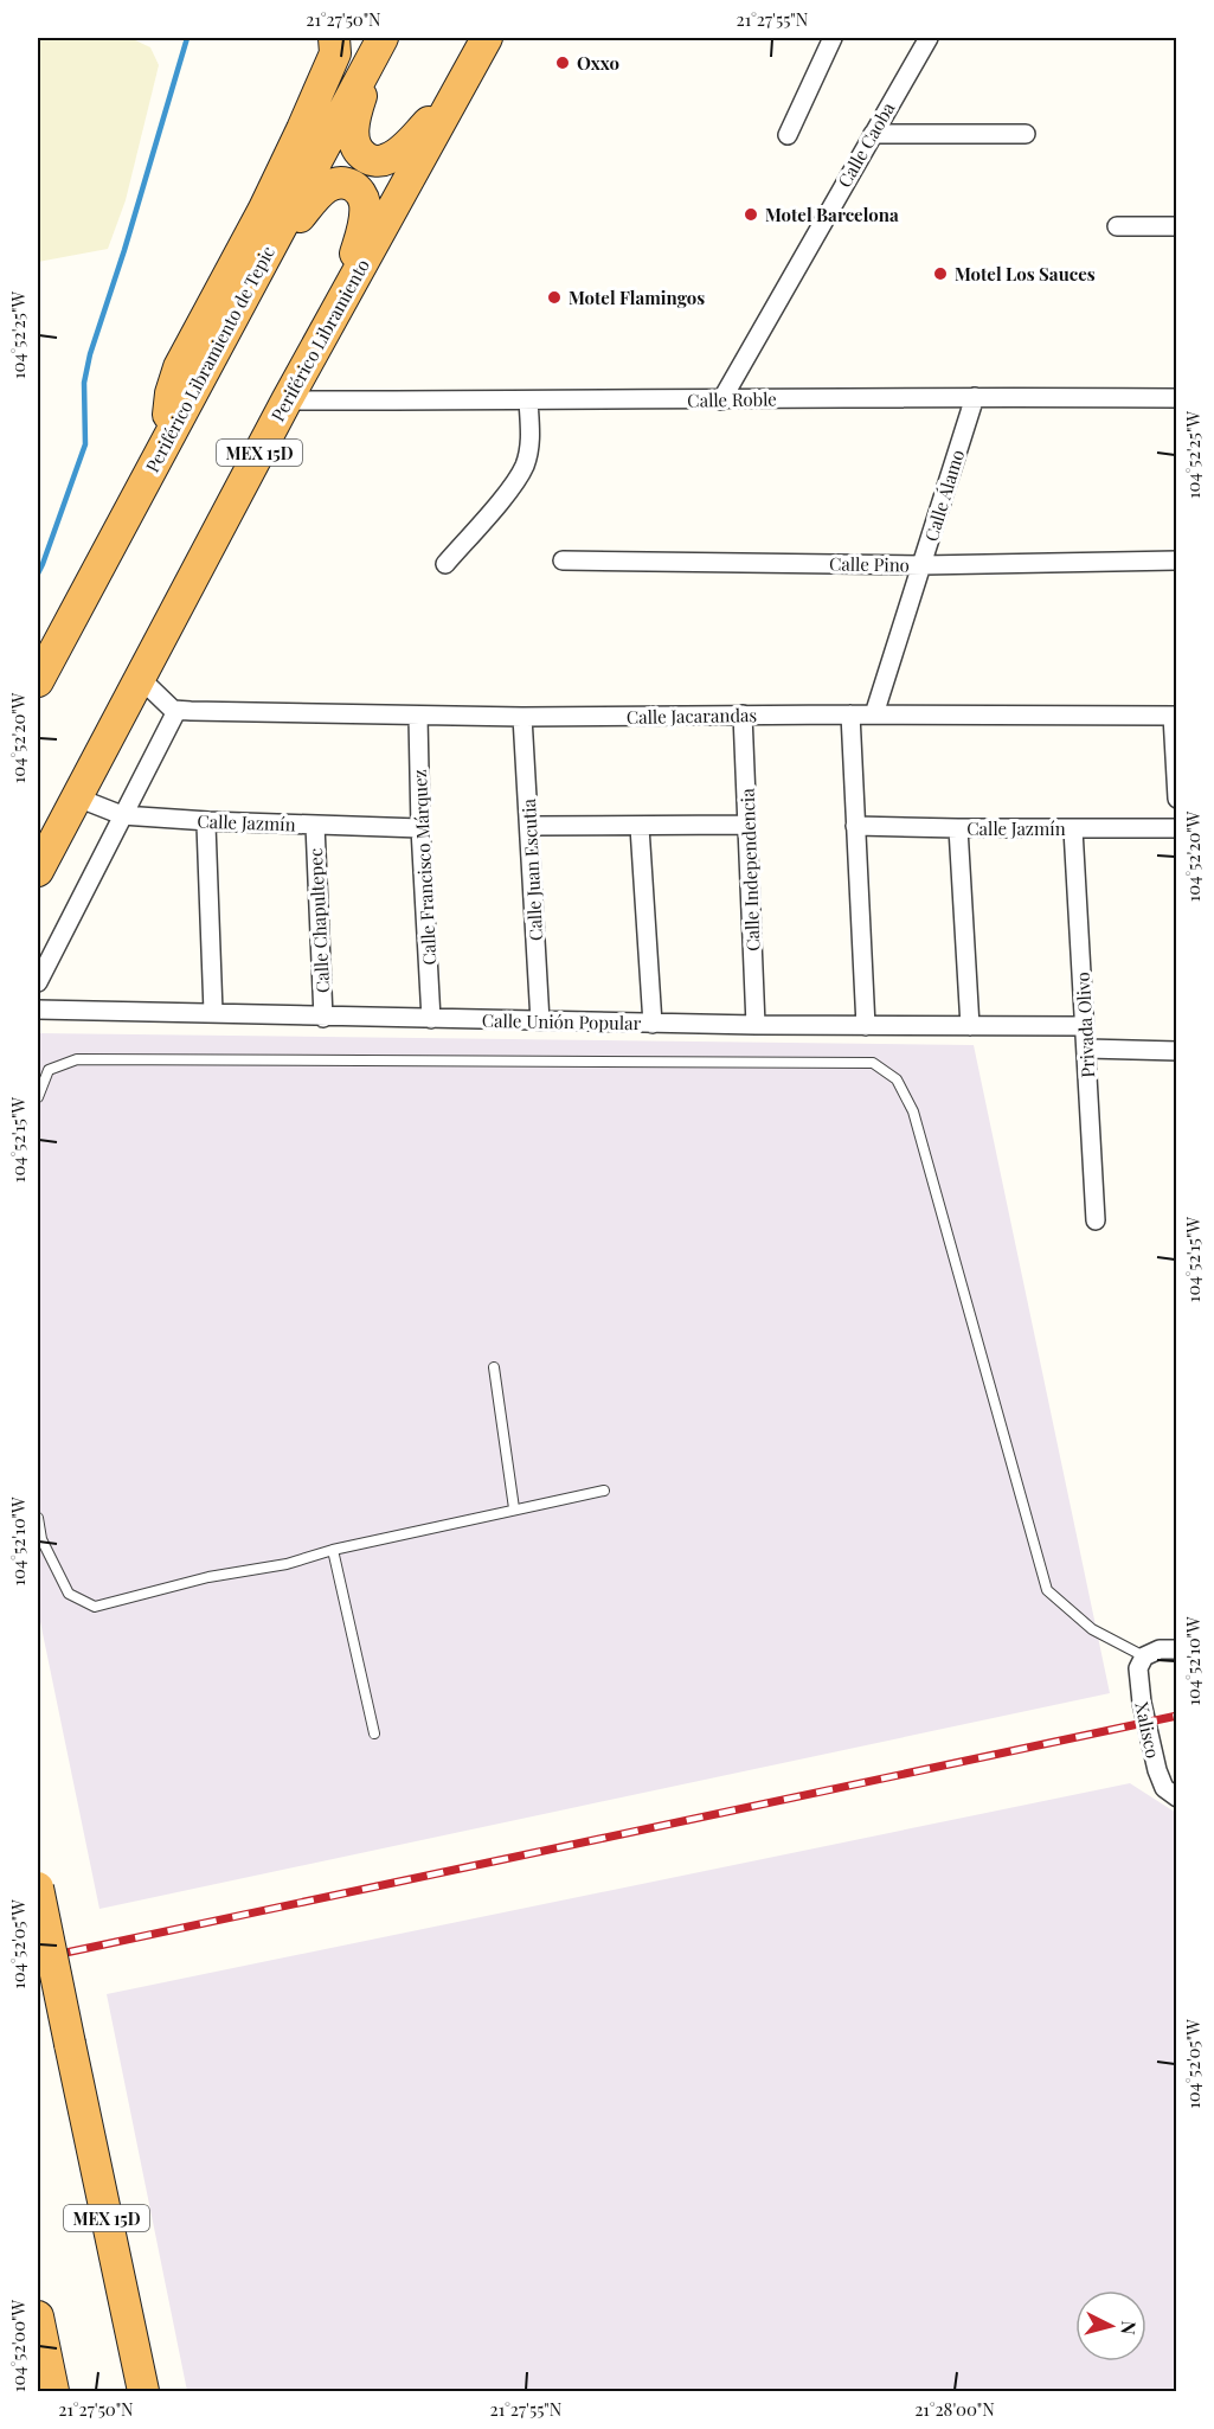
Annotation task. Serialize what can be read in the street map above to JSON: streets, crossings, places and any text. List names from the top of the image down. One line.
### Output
{"streets":{"highway":["Periférico Libramiento","Periférico Libramiento de Tepic","MEX 15D"],"street":["Calle Caoba","Calle Roble","Calle Álamo","Calle Pino","Calle Jacarandas","Calle Jazmín","Calle Francisco Márquez","Calle Juan Escutia","Calle Independencia","Calle Chapultepec","Calle Unión Popular","Privada Olivo","Xalisco"]},"crossings":[["Calle Caoba","Calle Roble"],["Periférico Libramiento","Calle Roble"],["Periférico Libramiento","Calle Jazmín"],["Calle Roble","Calle Álamo"],["Calle Álamo","Calle Pino"],["Calle Álamo","Calle Jacarandas"],["Calle Jacarandas","Calle Francisco Márquez"],["Calle Jacarandas","Calle Juan Escutia"],["Calle Jacarandas","Calle Independencia"],["Calle Jazmín","Calle Francisco Márquez"],["Calle Jazmín","Calle Chapultepec"],["Calle Jazmín","Privada Olivo"],["Calle Francisco Márquez","Calle Unión Popular"],["Calle Juan Escutia","Calle Unión Popular"],["Calle Independencia","Calle Unión Popular"],["Calle Chapultepec","Calle Unión Popular"],["Calle Unión Popular","Privada Olivo"]],"places":["Oxxo","Motel Barcelona","Motel Los Sauces","Motel Flamingos"],"north":"right","coordinates":["21°27'50\"N","21°27'55\"N","104°52'25\"W","104°52'20\"W","104°52'15\"W","104°52'10\"W","104°52'05\"W","104°52'00\"W","21°28'00\"N"]}
